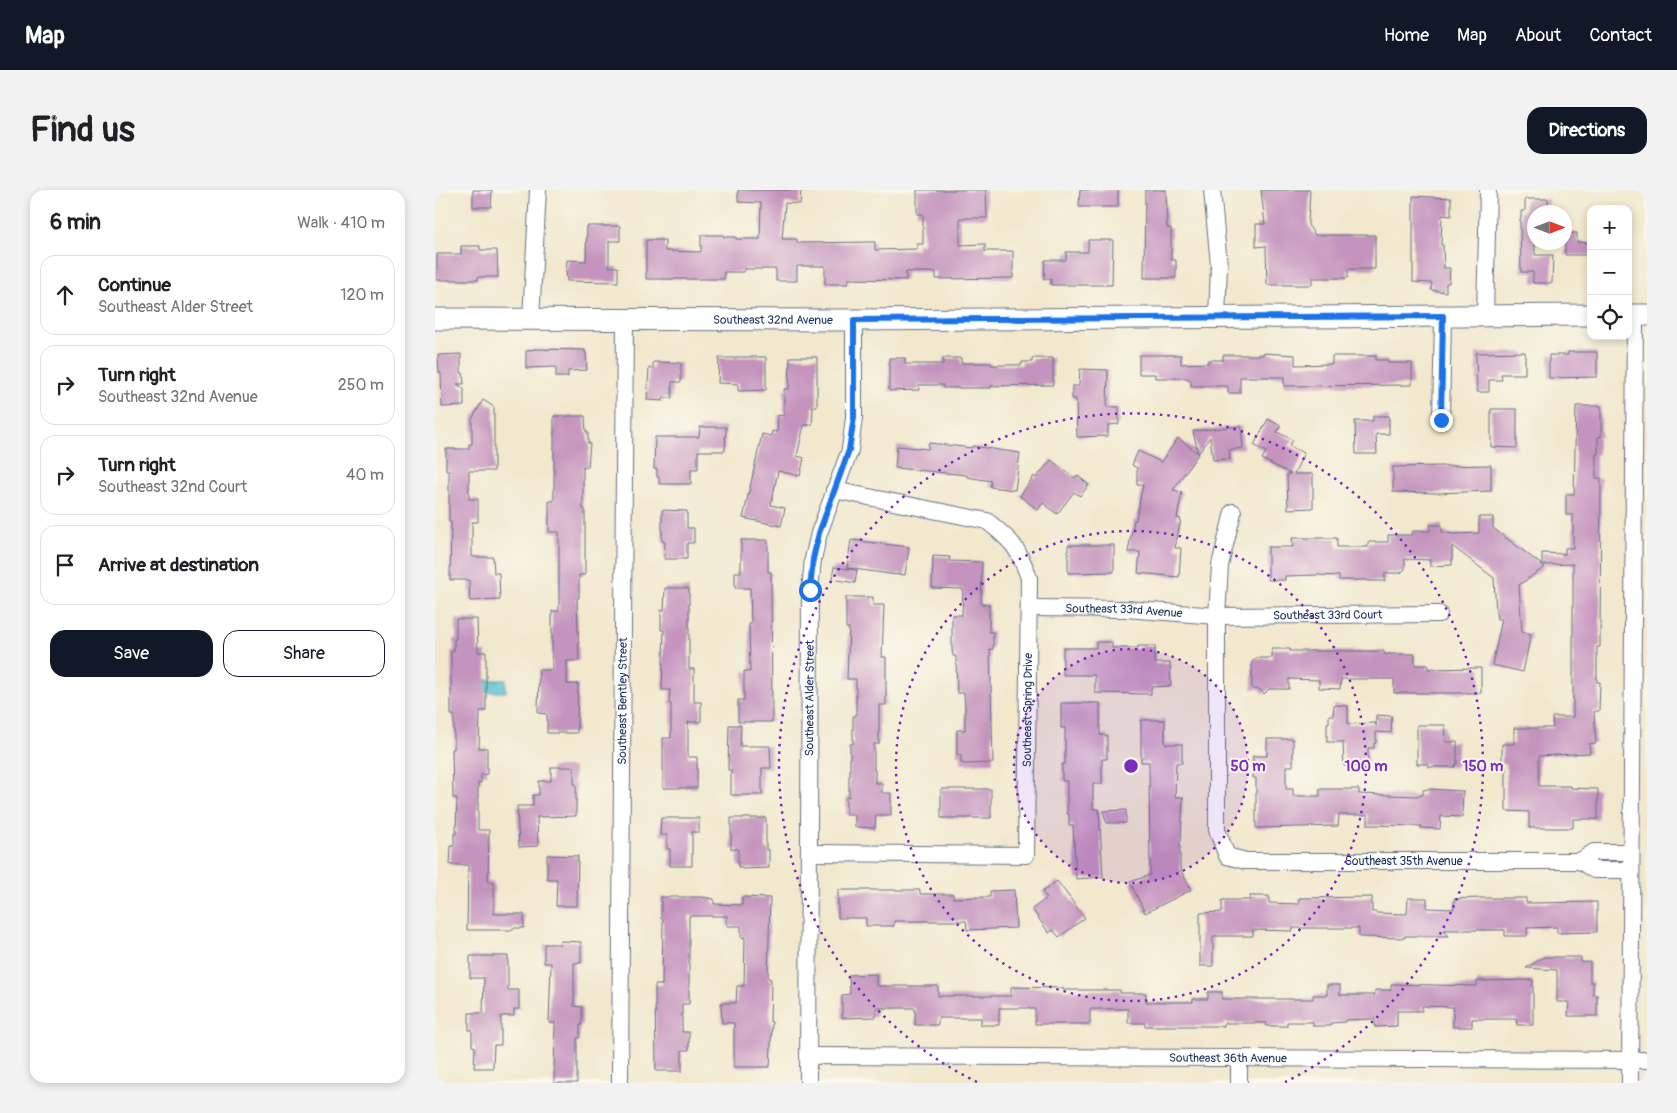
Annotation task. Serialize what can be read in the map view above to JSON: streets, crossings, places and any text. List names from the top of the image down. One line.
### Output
{"streets":{"main road":["Southeast 32nd Avenue"],"street":["Southeast 33rd Avenue","Southeast 33rd Court","Southeast Alder Street","Southeast Bentley Street","Southeast Spring Drive","Southeast 35th Avenue","Southeast 36th Avenue"]},"crossings":[["Southeast 32nd Avenue","Southeast Alder Street"],["Southeast 32nd Avenue","Southeast Bentley Street"],["Southeast 33rd Avenue","Southeast 33rd Court"],["Southeast 33rd Avenue","Southeast Spring Drive"],["Southeast 33rd Avenue","Southeast 35th Avenue"],["Southeast 33rd Court","Southeast 35th Avenue"],["Southeast Alder Street","Southeast Spring Drive"],["Southeast Alder Street","Southeast 36th Avenue"]],"north":"right","page":{"header":"Map","nav":["Home","Map","About","Contact"],"buttons":["Directions",["Save","Share"]],"title":"Find us","heading":["6 min","Walk · 410 m"],"map_buttons":["+","−"],"list":[["Continue","Southeast Alder Street","120 m"],["Turn right","Southeast 32nd Avenue","250 m"],["Turn right","Southeast 32nd Court","40 m"],"Arrive at destination"]},"rings":["50 m","100 m","150 m"]}
